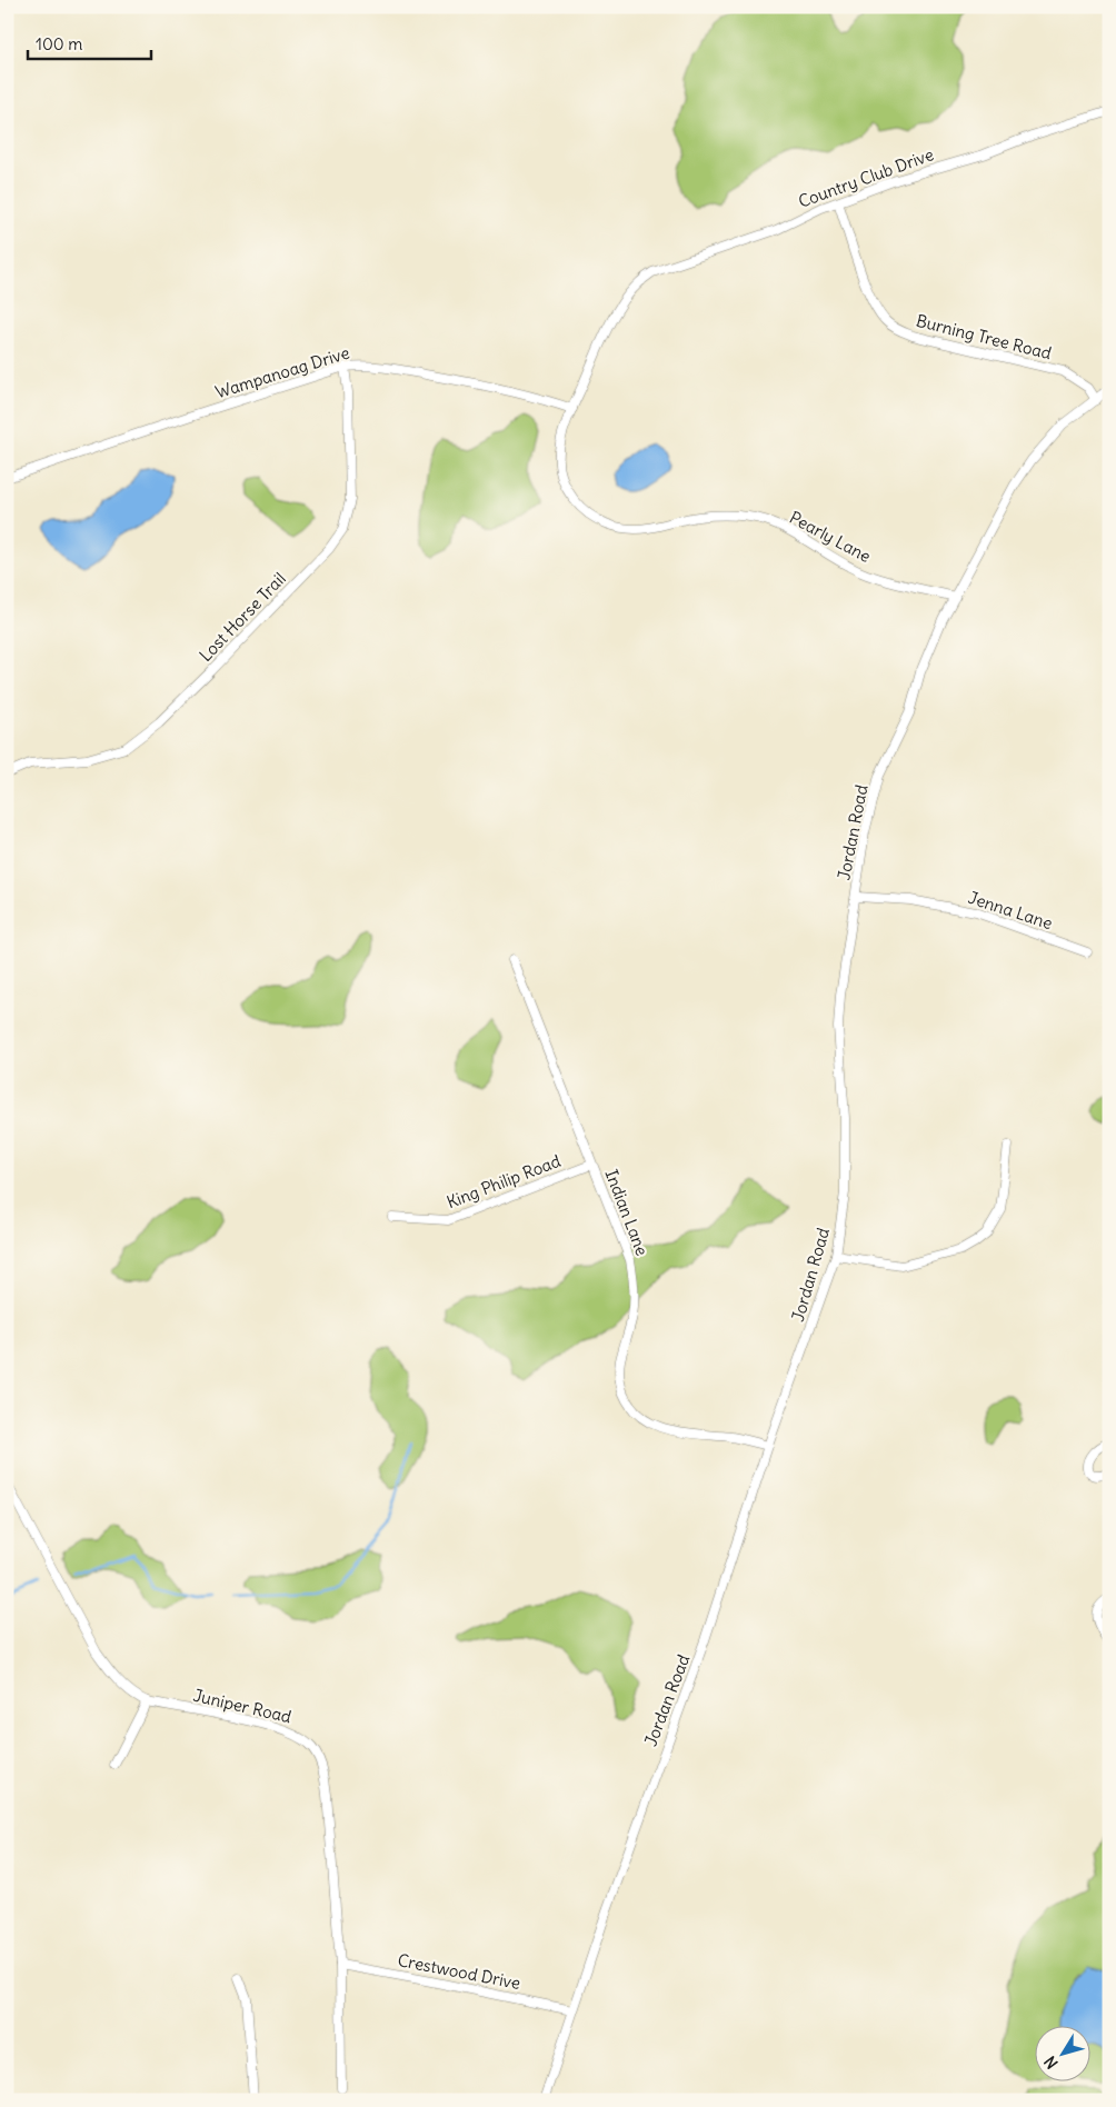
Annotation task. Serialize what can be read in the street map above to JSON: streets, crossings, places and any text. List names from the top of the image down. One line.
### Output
{"streets":{"street":["Country Club Drive","Burning Tree Road","Wampanoag Drive","Pearly Lane","Lost Horse Trail","Jordan Road","Jenna Lane","King Philip Road","Indian Lane","Juniper Road","Crestwood Drive"]},"crossings":[["Country Club Drive","Burning Tree Road"],["Country Club Drive","Pearly Lane"],["Burning Tree Road","Jordan Road"],["Wampanoag Drive","Pearly Lane"],["Wampanoag Drive","Lost Horse Trail"],["Pearly Lane","Jordan Road"],["Jordan Road","Jenna Lane"],["Jordan Road","Indian Lane"],["Jordan Road","Crestwood Drive"],["King Philip Road","Indian Lane"],["Juniper Road","Crestwood Drive"]],"scale_bar":"100 m","north":"bottom left"}
